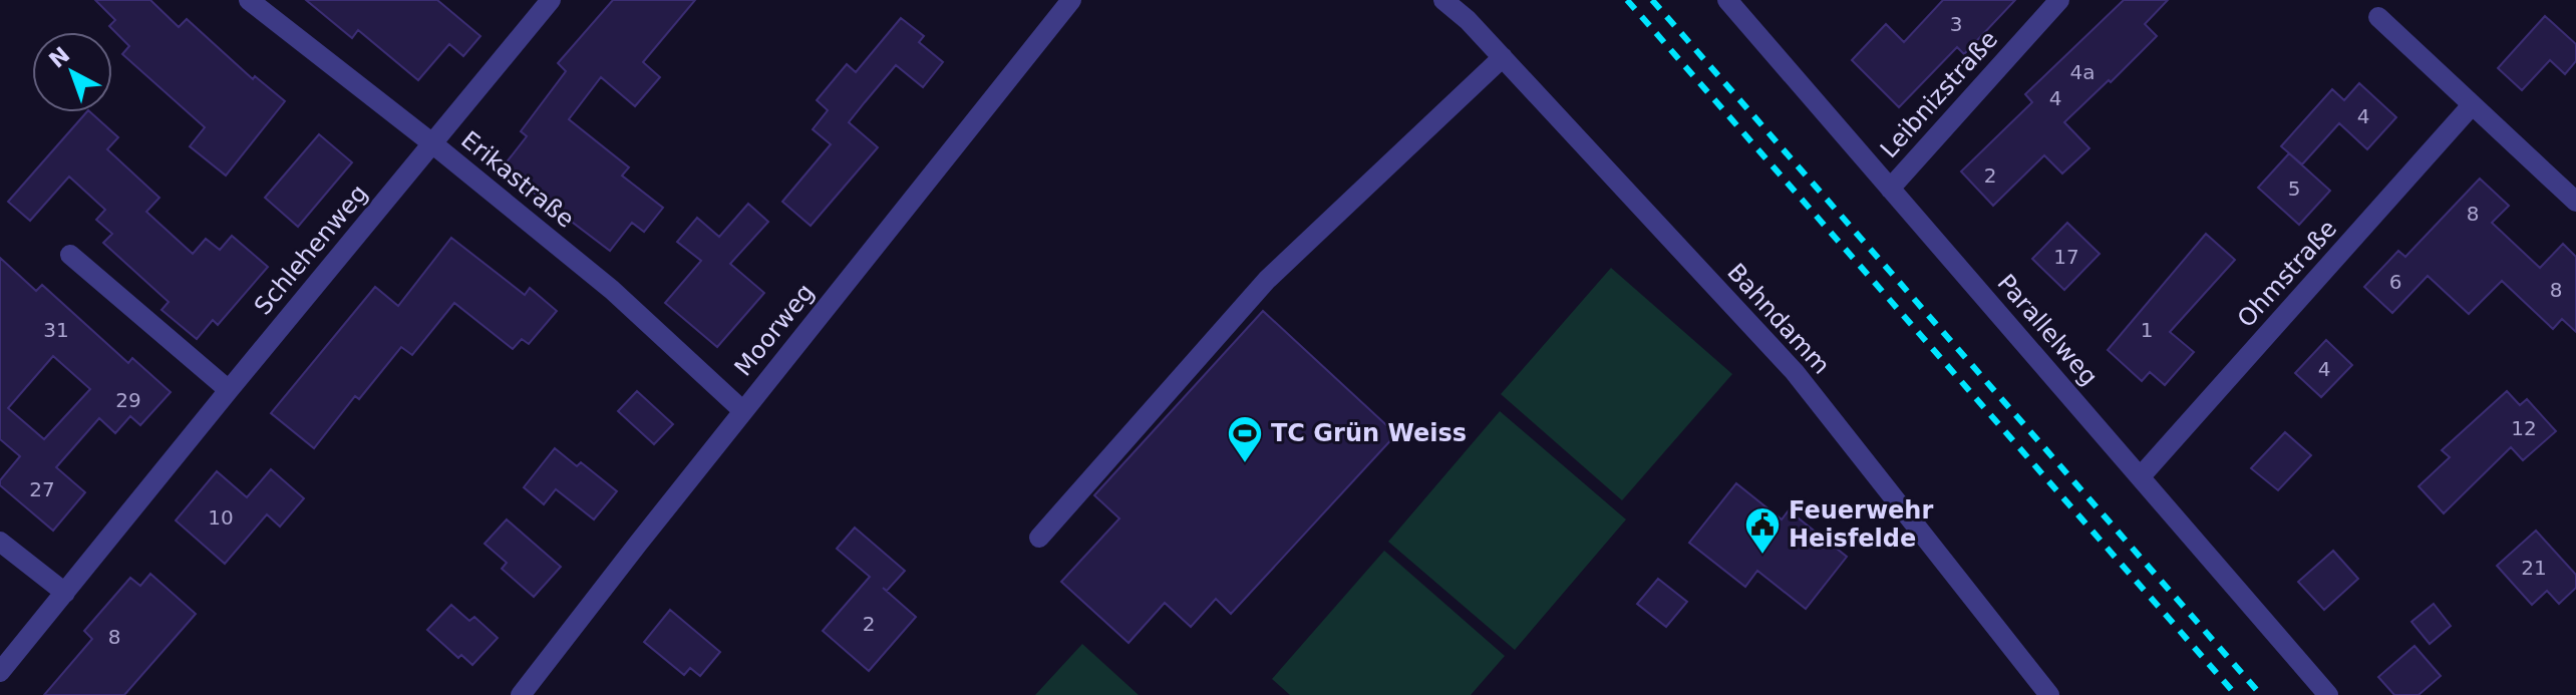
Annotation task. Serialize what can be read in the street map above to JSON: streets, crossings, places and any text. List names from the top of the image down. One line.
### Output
{"streets":{"street":["Leibnizstraße","Erikastraße","Schlehenweg","Ohmstraße","Bahndamm","Moorweg","Parallelweg"]},"crossings":[["Leibnizstraße","Parallelweg"],["Erikastraße","Schlehenweg"],["Erikastraße","Moorweg"],["Ohmstraße","Parallelweg"]],"places":{"sports":["TC Grün Weiss"],"public building":["Feuerwehr Heisfelde"]},"house_numbers":["3","4a","4","4","2","5","8","17","6","8","31","1","4","29","12","27","10","21","2","8"],"north":"top left"}
